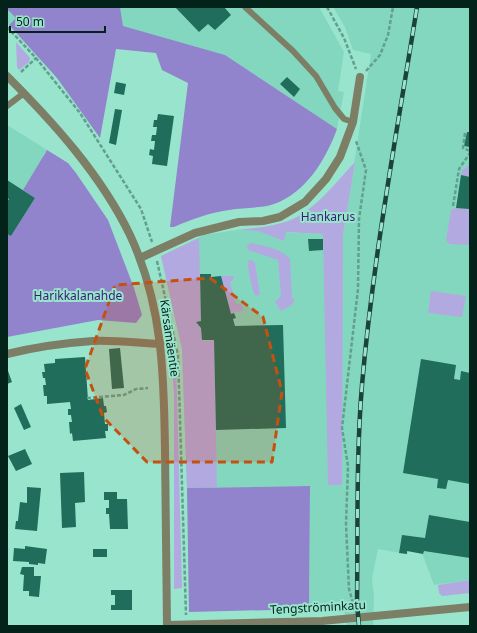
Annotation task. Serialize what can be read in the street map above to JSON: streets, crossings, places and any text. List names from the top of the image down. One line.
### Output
{"streets":{"street":["Kärsämäentie","Tengströminkatu"]},"crossings":[["Kärsämäentie","Tengströminkatu"]],"parks":["Hankarus","Harikkalanahde"],"scale_bar":"50 m"}
